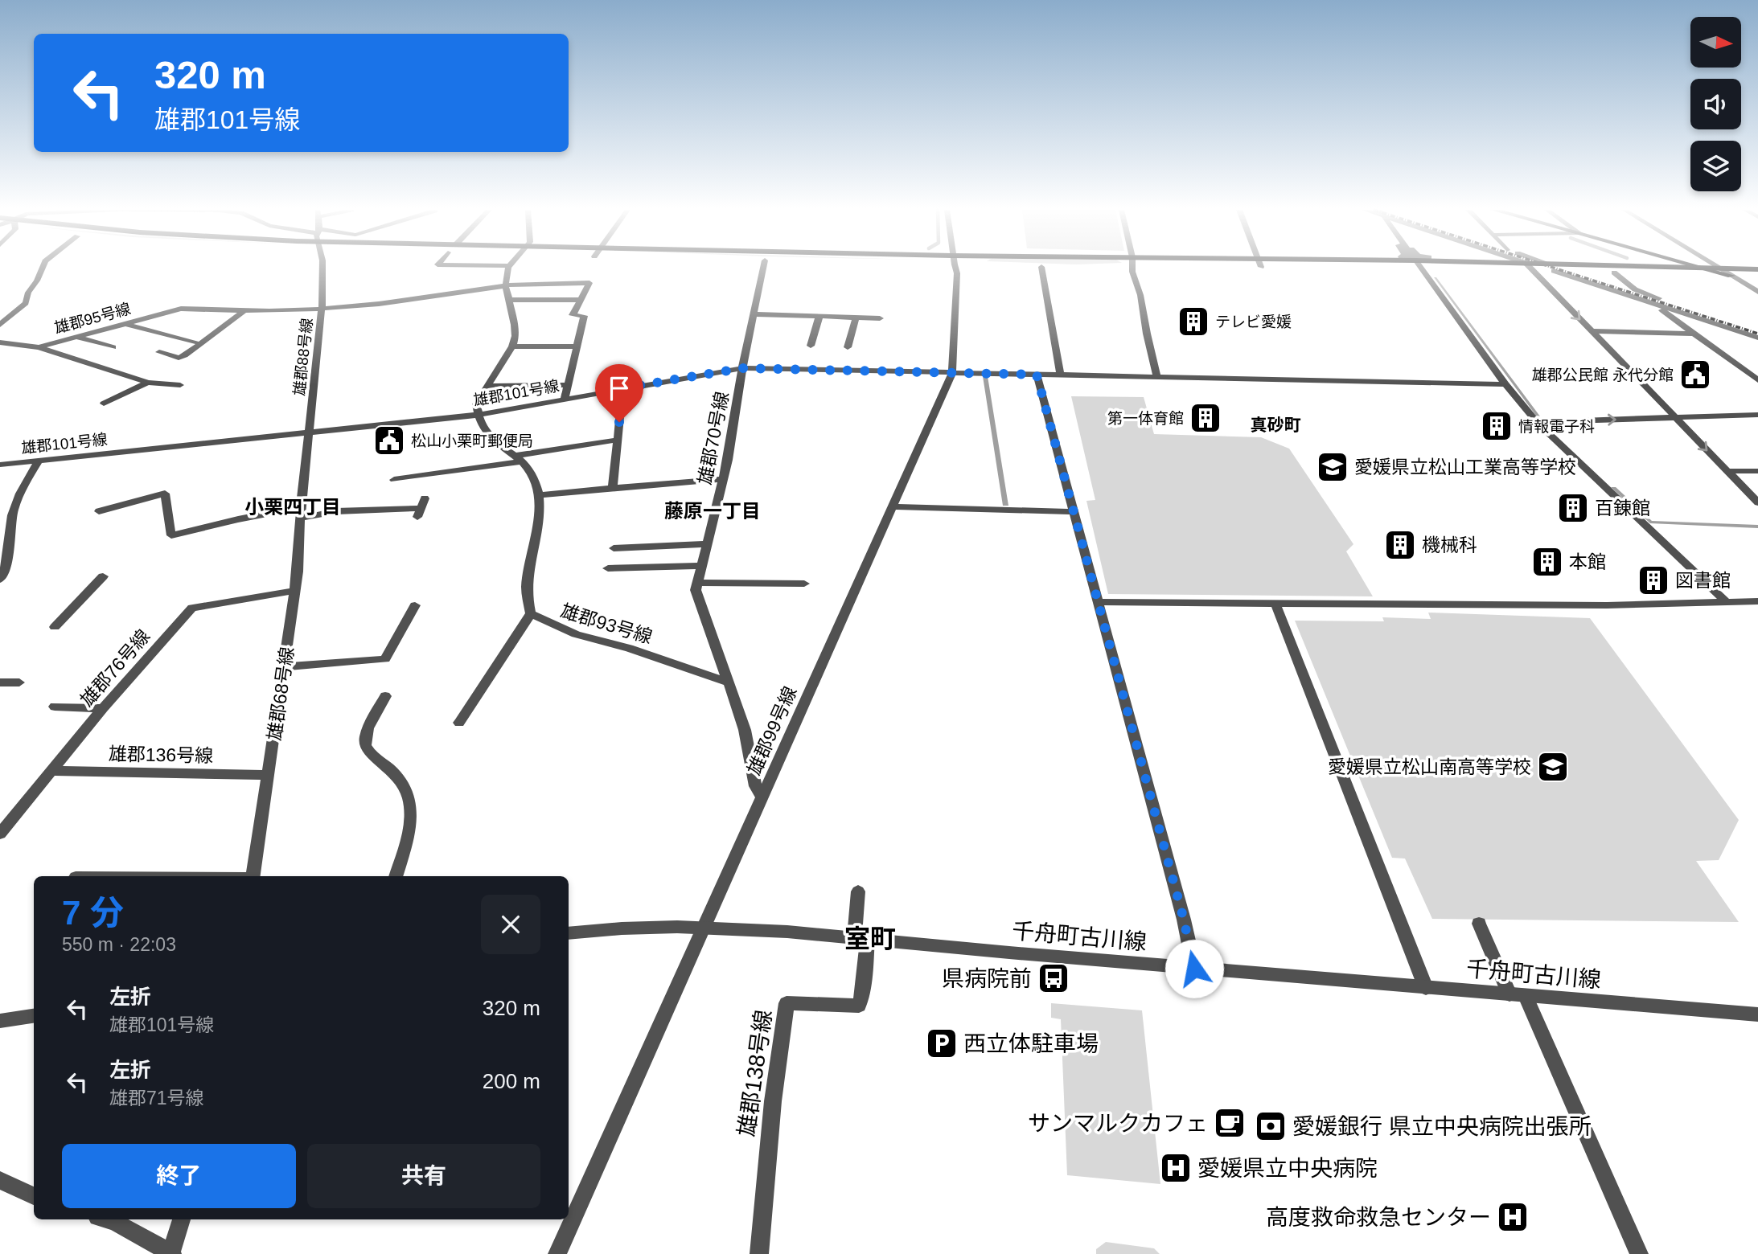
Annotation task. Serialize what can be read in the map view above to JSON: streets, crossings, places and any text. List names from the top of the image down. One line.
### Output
{"streets":{"street":["雄郡95号線","雄郡88号線","雄郡101号線","雄郡70号線","雄郡93号線","雄郡76号線","雄郡68号線","雄郡99号線","雄郡136号線","千舟町古川線","雄郡138号線"]},"crossings":[["雄郡95号線","雄郡88号線"],["雄郡88号線","雄郡101号線"],["雄郡88号線","雄郡68号線"],["雄郡101号線","雄郡70号線"],["雄郡101号線","雄郡99号線"],["雄郡70号線","雄郡93号線"],["雄郡76号線","雄郡68号線"],["雄郡76号線","雄郡136号線"],["雄郡68号線","雄郡136号線"],["雄郡99号線","千舟町古川線"],["千舟町古川線","雄郡138号線"]],"districts":["真砂町","小栗四丁目","藤原一丁目","室町"],"places":{"building":["テレビ愛媛","第一体育館","情報電子科","百錬館","機械科","本館","図書館"],"public building":["雄郡公民館 永代分館","松山小栗町郵便局"],"school or university":["愛媛県立松山工業高等学校","愛媛県立松山南高等学校"],"bus stop":["県病院前"],"parking":["西立体駐車場"],"cafe":["サンマルクカフェ"],"bank":["愛媛銀行 県立中央病院出張所"],"hospital":["愛媛県立中央病院","高度救命救急センター"]},"north":"right","page":{"turn":["320 m","雄郡101号線"],"heading":["7 分","550 m · 22:03"],"list":[{"name":"左折","note":"雄郡101号線","value":"320 m"},{"name":"左折","note":"雄郡71号線","value":"200 m"}],"buttons":["終了","共有"]}}
